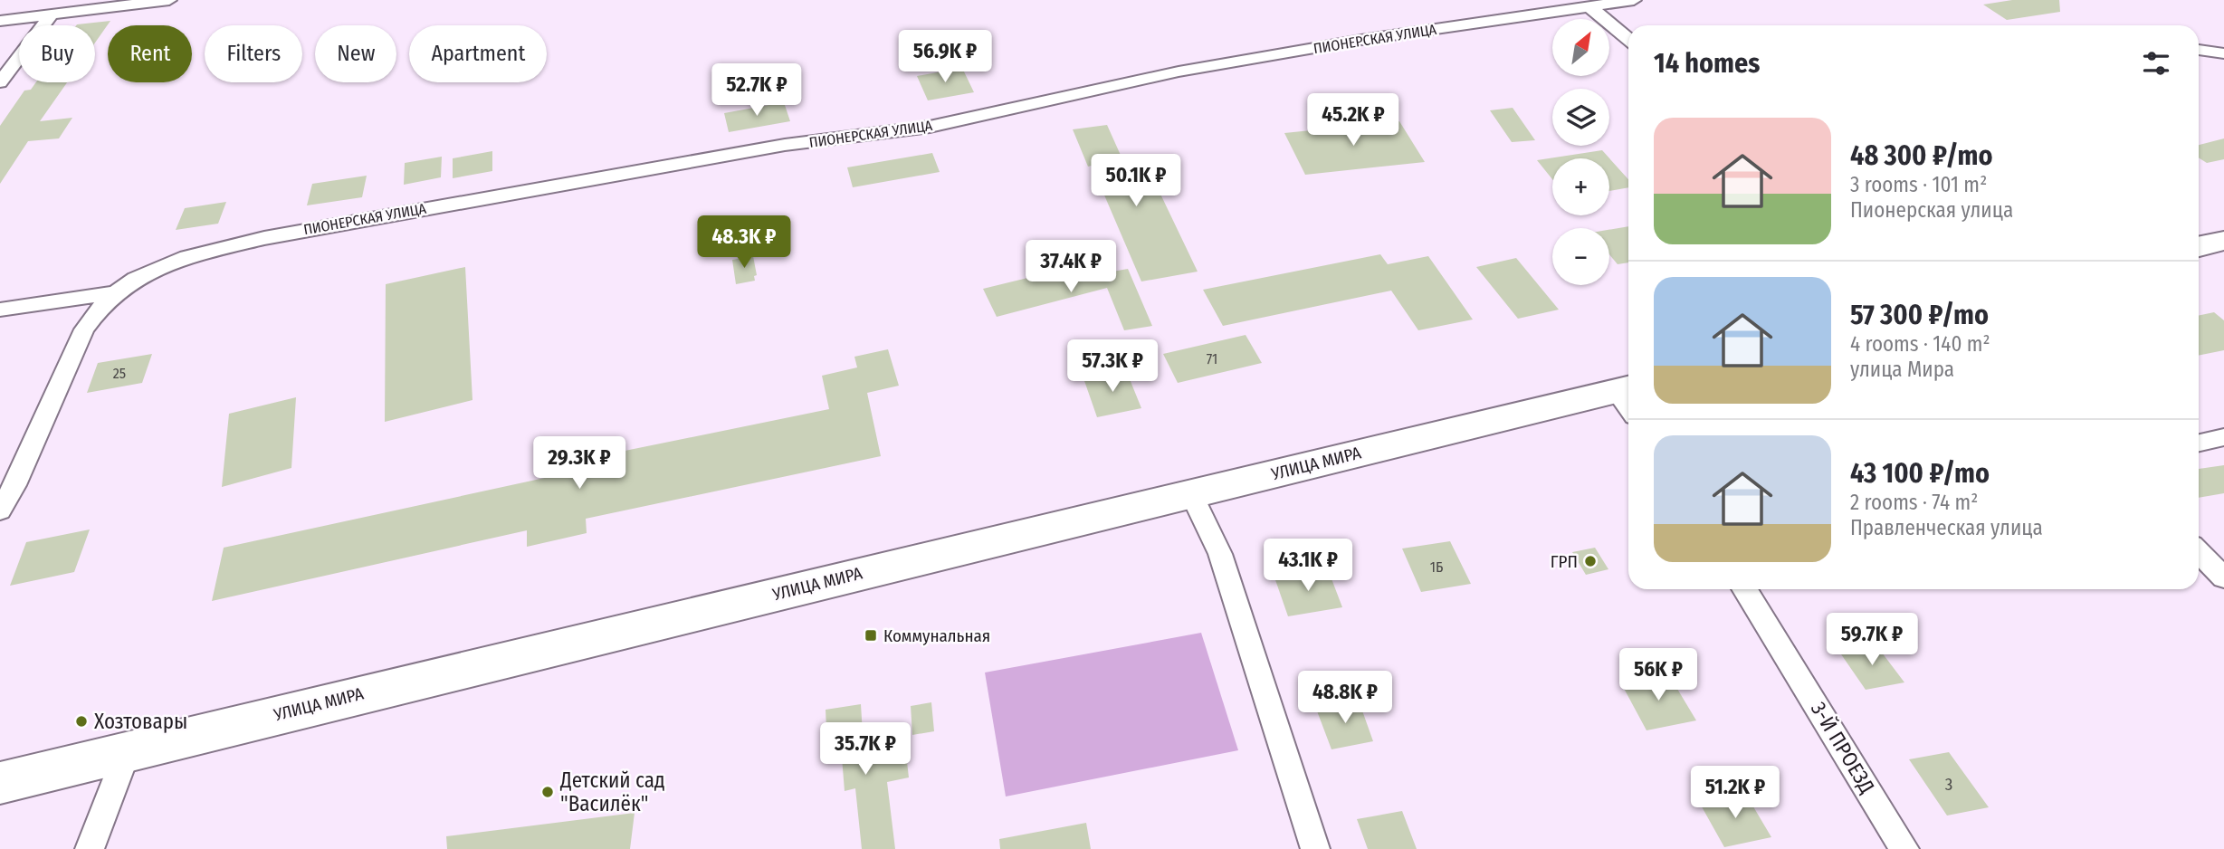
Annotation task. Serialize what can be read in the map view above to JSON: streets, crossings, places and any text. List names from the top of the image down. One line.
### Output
{"streets":{"main road":["УЛИЦА МИРА"],"street":["ПИОНЕРСКАЯ УЛИЦА","3-Й ПРОЕЗД"]},"places":{"other":["ГРП","Хозтовары","Детский сад \"Василёк\""],"transit":["Коммунальная"]},"house_numbers":["71","25","1Б","3"],"north":"top right","page":{"map_buttons":["+","−"],"chip":["Buy","Rent","Filters","New","Apartment"],"heading":"14 homes","price":["56.9K ₽","52.7K ₽","45.2K ₽","50.1K ₽","48.3K ₽","37.4K ₽","57.3K ₽","29.3K ₽","43.1K ₽","59.7K ₽","56K ₽","48.8K ₽","35.7K ₽","51.2K ₽"],"list":[{"name":"48 300 ₽/mo","note":"3 rooms · 101 m² · Пионерская улица"},{"name":"57 300 ₽/mo","note":"4 rooms · 140 m² · улица Мира"},{"name":"43 100 ₽/mo","note":"2 rooms · 74 m² · Правленческая улица"}]}}
